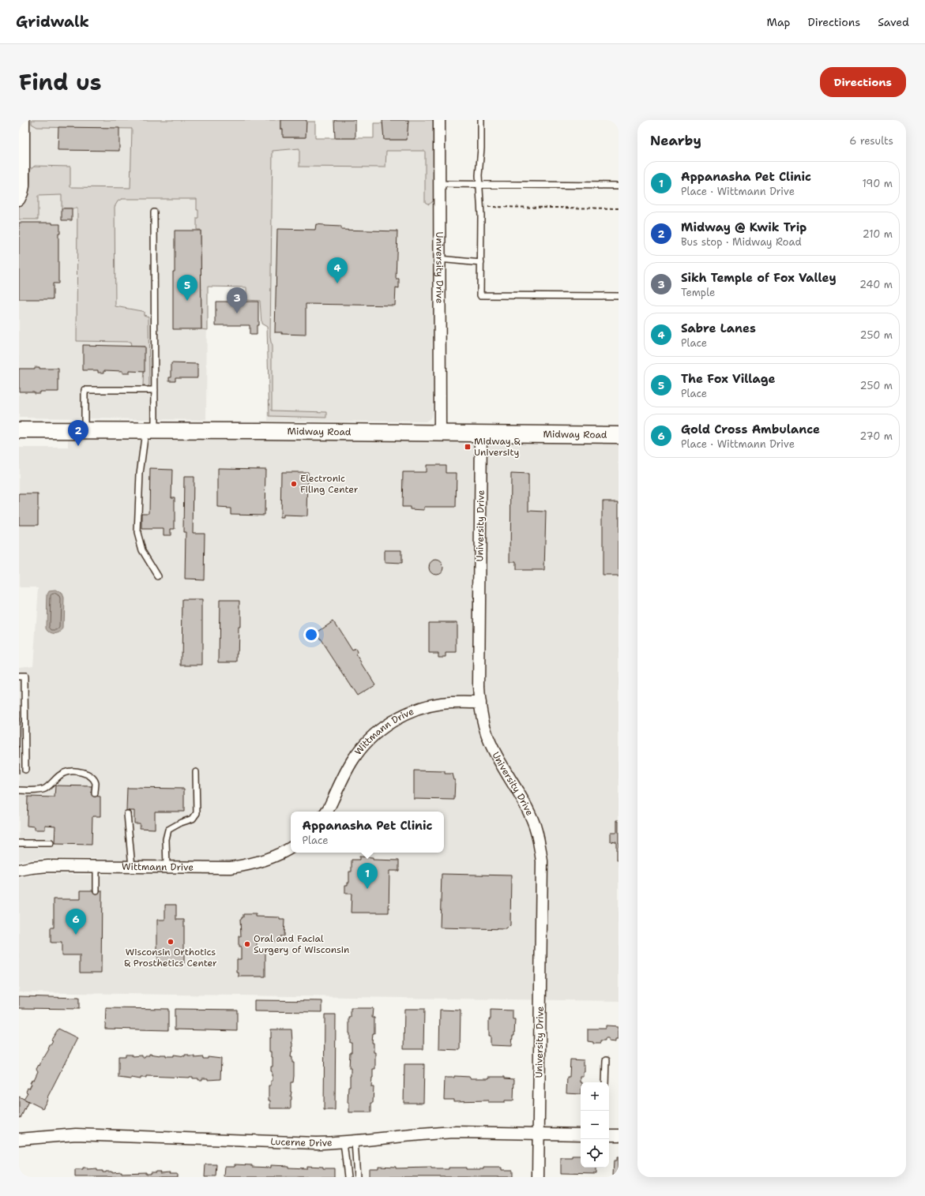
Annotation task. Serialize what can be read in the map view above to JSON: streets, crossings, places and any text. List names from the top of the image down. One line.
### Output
{"streets":{"main road":["Midway Road"],"street":["University Drive","Wittmann Drive","Lucerne Drive"]},"crossings":[["University Drive","Midway Road"],["University Drive","Wittmann Drive"],["University Drive","Lucerne Drive"]],"places":{"transit":["Midway & University"],"other":["Electronic Filing Center","Wisconsin Orthotics & Prosthetics Center","Oral and Facial Surgery of Wisconsin"]},"page":{"header":"Gridwalk","nav":["Map","Directions","Saved"],"title":"Find us","buttons":"Directions","heading":["Nearby","6 results"],"list":[{"mark":"1","name":"Appanasha Pet Clinic","note":"Place · Wittmann Drive","value":"190 m"},{"mark":"2","name":"Midway @ Kwik Trip","note":"Bus stop · Midway Road","value":"210 m"},{"mark":"3","name":"Sikh Temple of Fox Valley","note":"Temple","value":"240 m"},{"mark":"4","name":"Sabre Lanes","note":"Place","value":"250 m"},{"mark":"5","name":"The Fox Village","note":"Place","value":"250 m"},{"mark":"6","name":"Gold Cross Ambulance","note":"Place · Wittmann Drive","value":"270 m"}],"pins":["4","5","3","2","1","6"],"popup":["Appanasha Pet Clinic","Place"],"map_buttons":["+","−"]}}
